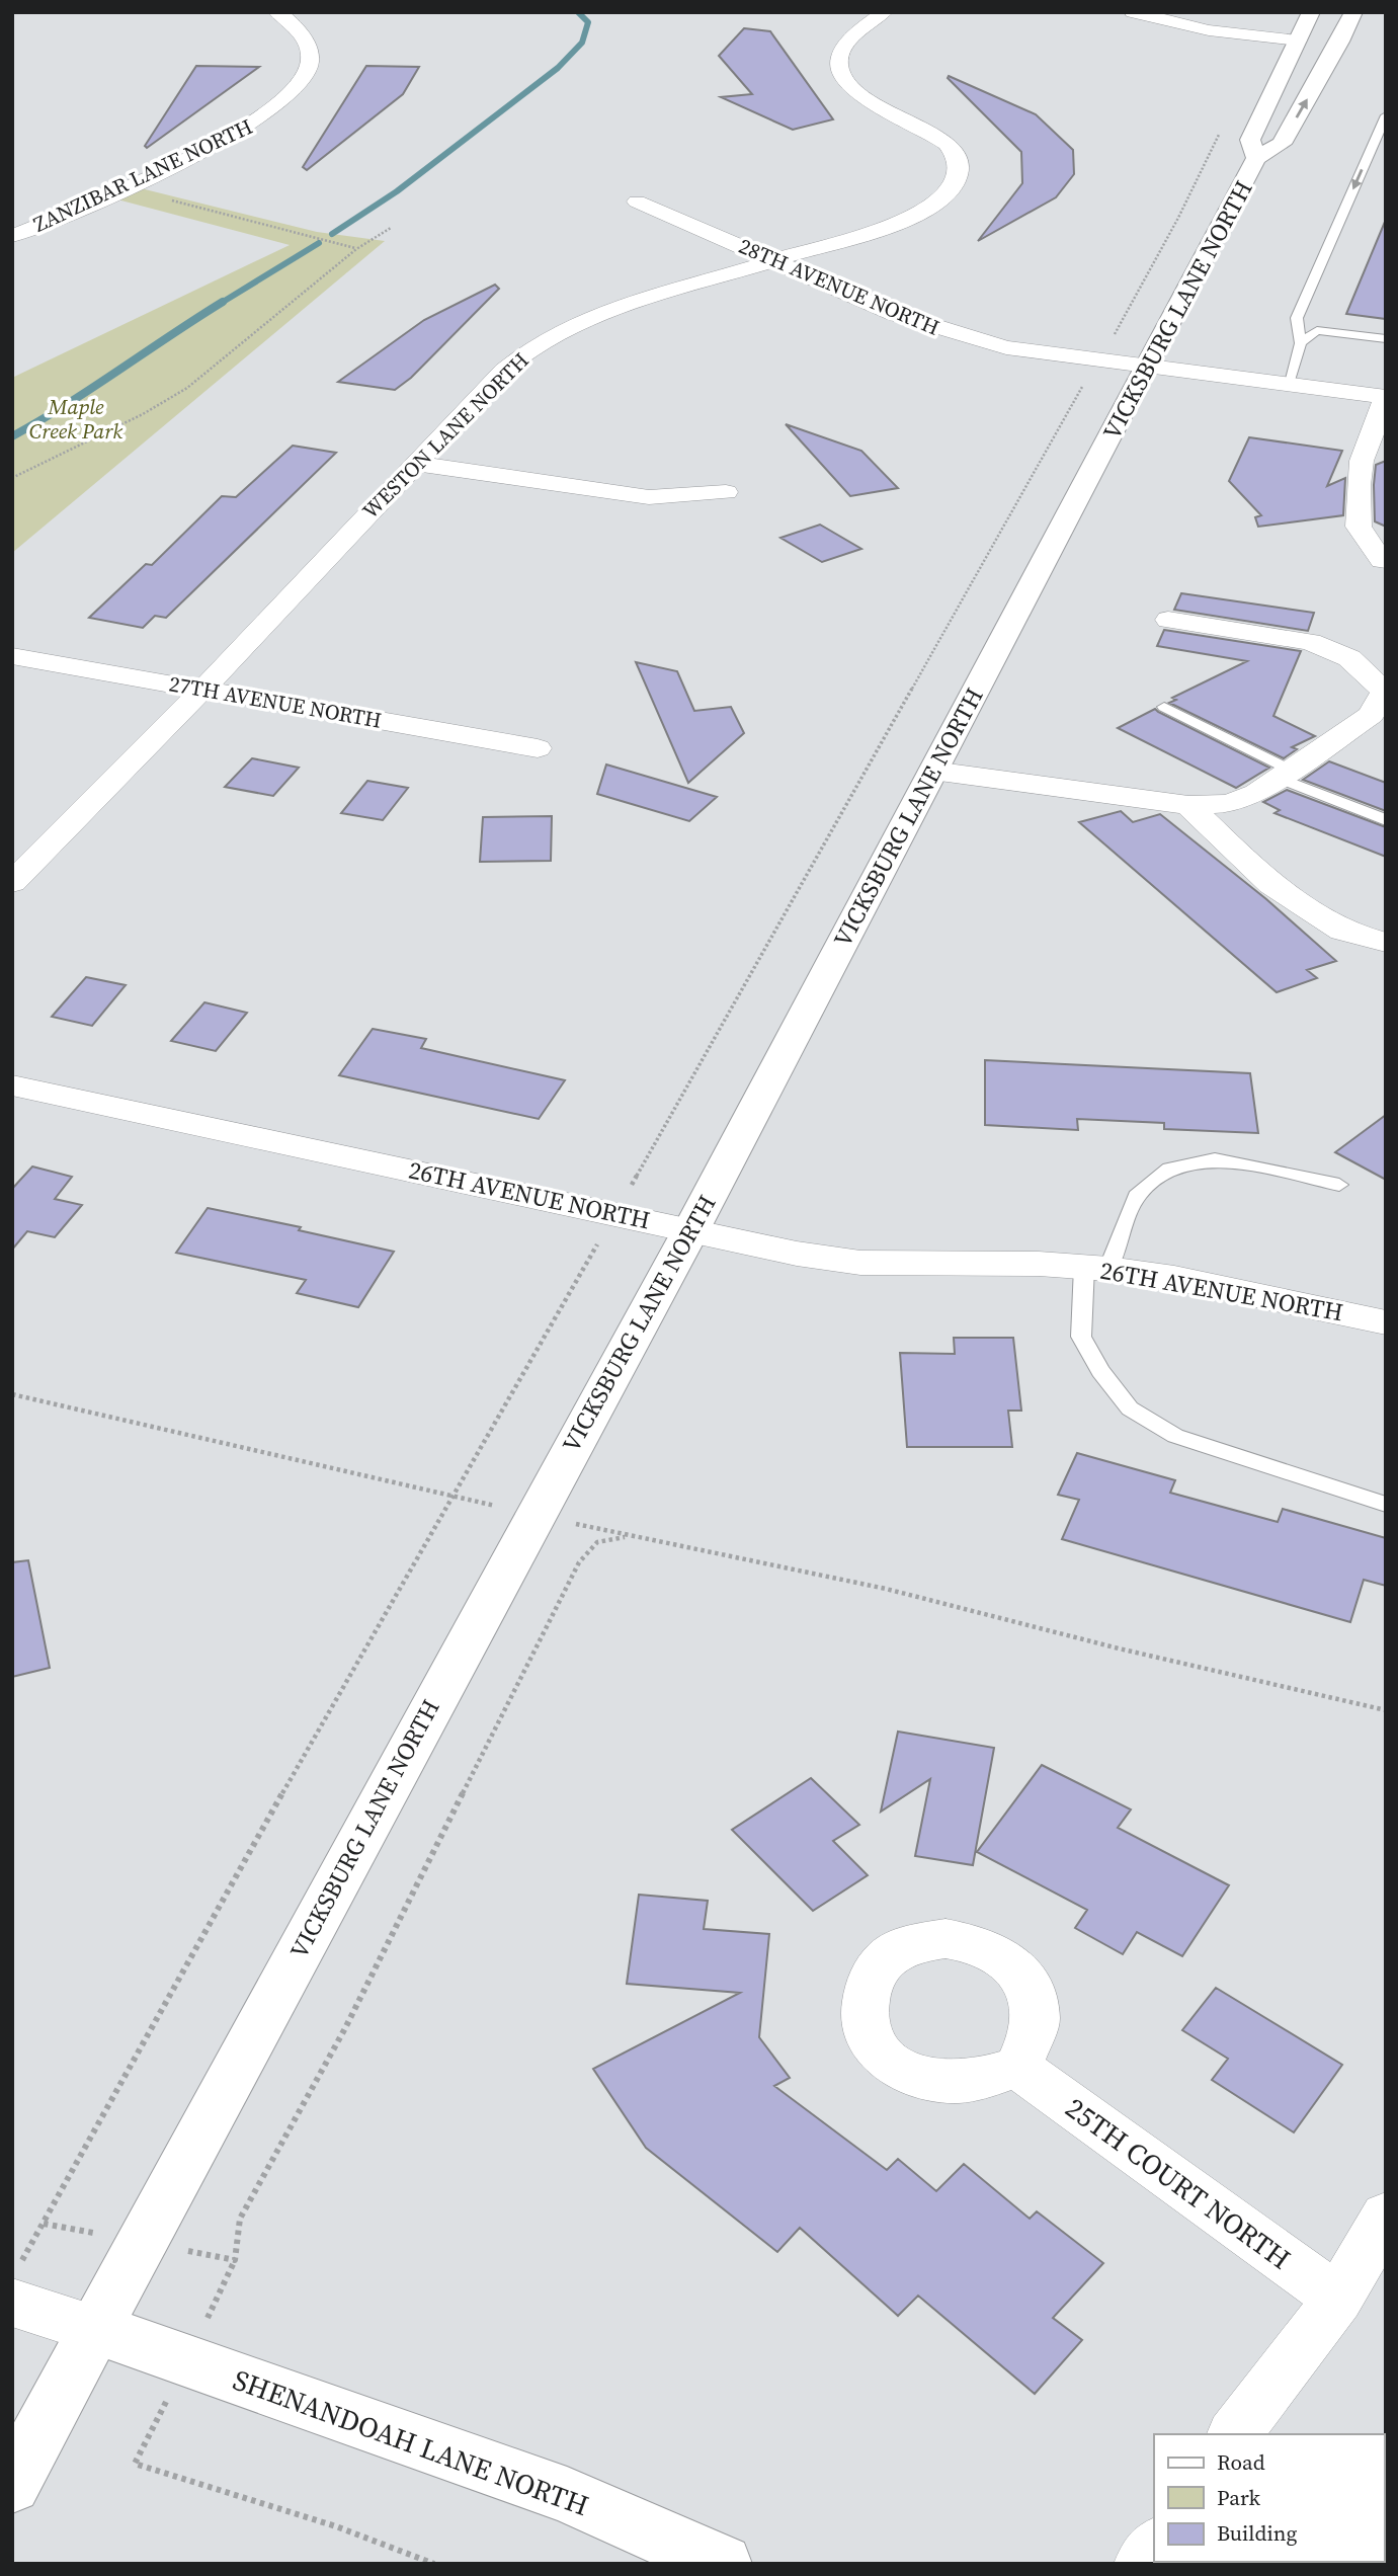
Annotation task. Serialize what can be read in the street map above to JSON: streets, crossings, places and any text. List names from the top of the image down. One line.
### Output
{"streets":{"main road":["VICKSBURG LANE NORTH","SHENANDOAH LANE NORTH"],"street":["ZANZIBAR LANE NORTH","28TH AVENUE NORTH","WESTON LANE NORTH","27TH AVENUE NORTH","26TH AVENUE NORTH","25TH COURT NORTH"]},"crossings":[["28TH AVENUE NORTH","VICKSBURG LANE NORTH"],["28TH AVENUE NORTH","WESTON LANE NORTH"],["VICKSBURG LANE NORTH","26TH AVENUE NORTH"],["VICKSBURG LANE NORTH","SHENANDOAH LANE NORTH"],["WESTON LANE NORTH","27TH AVENUE NORTH"]],"parks":["Maple Creek Park"],"legend":["Road","Park","Building"]}
